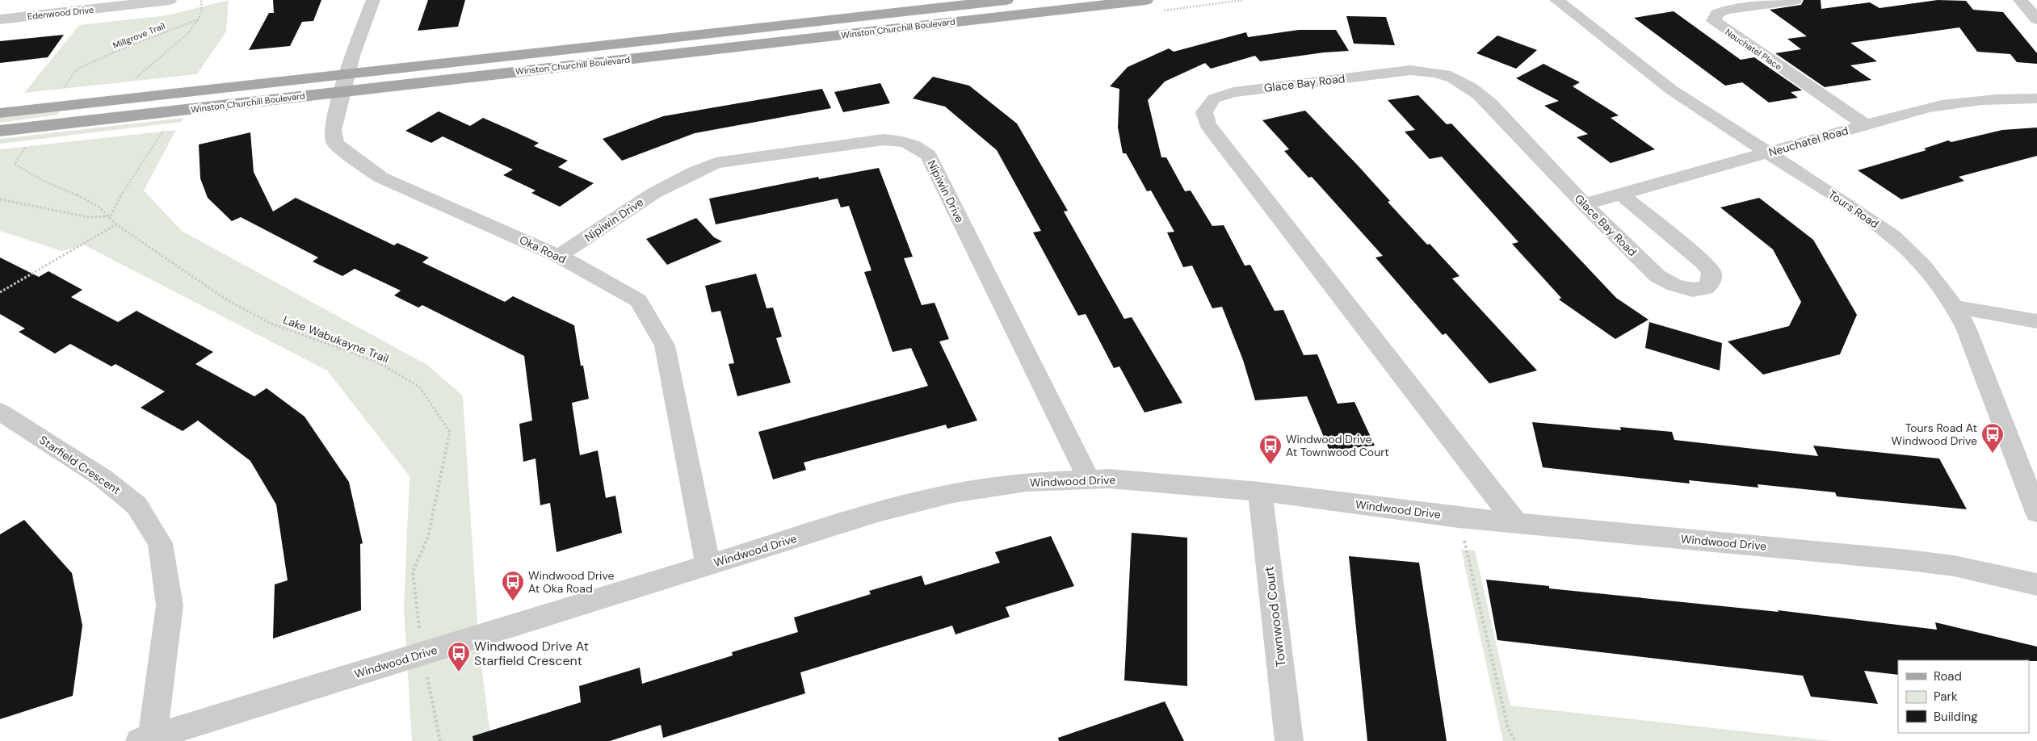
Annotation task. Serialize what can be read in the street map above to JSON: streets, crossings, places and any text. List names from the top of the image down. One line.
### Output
{"streets":{"main road":["Winston Churchill Boulevard"],"street":["Edenwood Drive","Neuchatel Place","Glace Bay Road","Neuchatel Road","Nipiwin Drive","Tours Road","Oka Road","Starfield Crescent","Windwood Drive","Townwood Court"],"path":["Millgrove Trail","Lake Wabukayne Trail"]},"crossings":[["Winston Churchill Boulevard","Oka Road"],["Neuchatel Place","Neuchatel Road"],["Glace Bay Road","Neuchatel Road"],["Glace Bay Road","Windwood Drive"],["Neuchatel Road","Tours Road"],["Nipiwin Drive","Oka Road"],["Nipiwin Drive","Windwood Drive"],["Oka Road","Windwood Drive"],["Lake Wabukayne Trail","Windwood Drive"],["Starfield Crescent","Windwood Drive"],["Windwood Drive","Townwood Court"]],"places":{"bus stop":["Tours Road At Windwood Drive","Windwood Drive At Townwood Court","Windwood Drive At Oka Road","Windwood Drive At Starfield Crescent"]},"legend":["Road","Park","Building"]}
